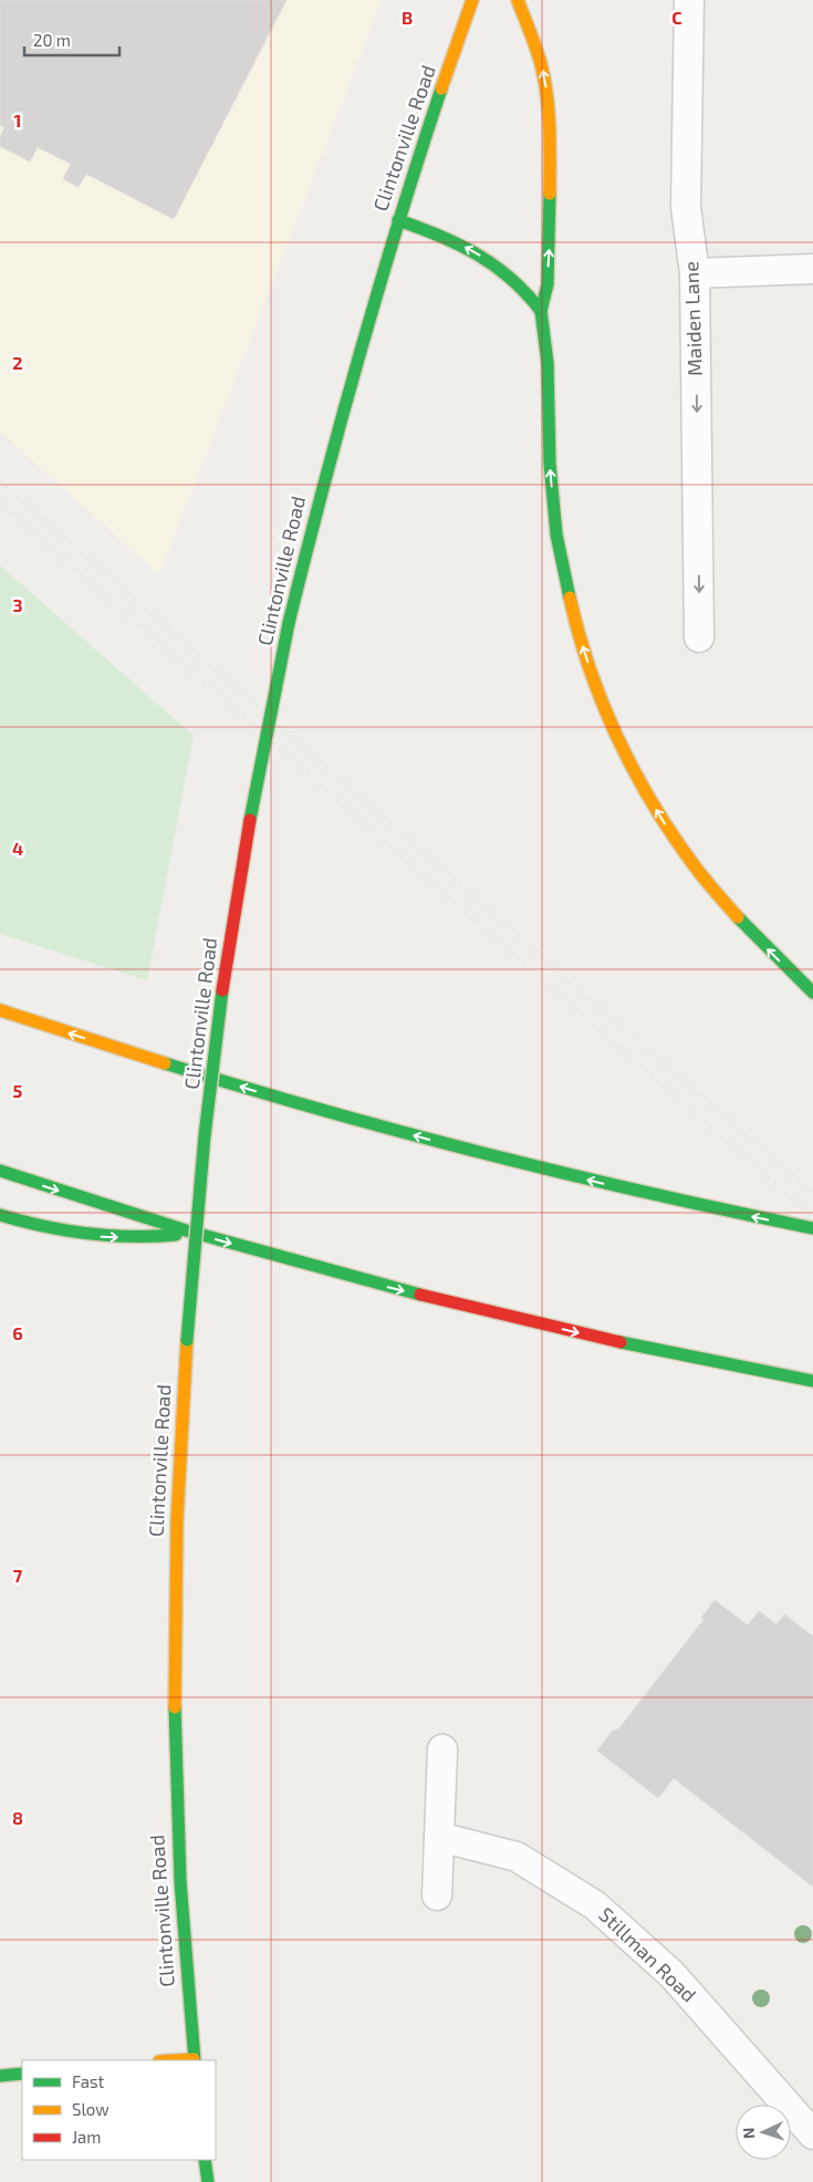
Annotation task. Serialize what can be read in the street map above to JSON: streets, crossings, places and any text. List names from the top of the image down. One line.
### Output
{"streets":{"main road":["Clintonville Road"],"street":["Maiden Lane","Stillman Road"]},"one_way":["Maiden Lane"],"legend":["Fast","Slow","Jam"],"scale_bar":"20 m","north":"left","grid":{"columns":["B","C"],"rows":["1","2","3","4","5","6","7","8"]}}
